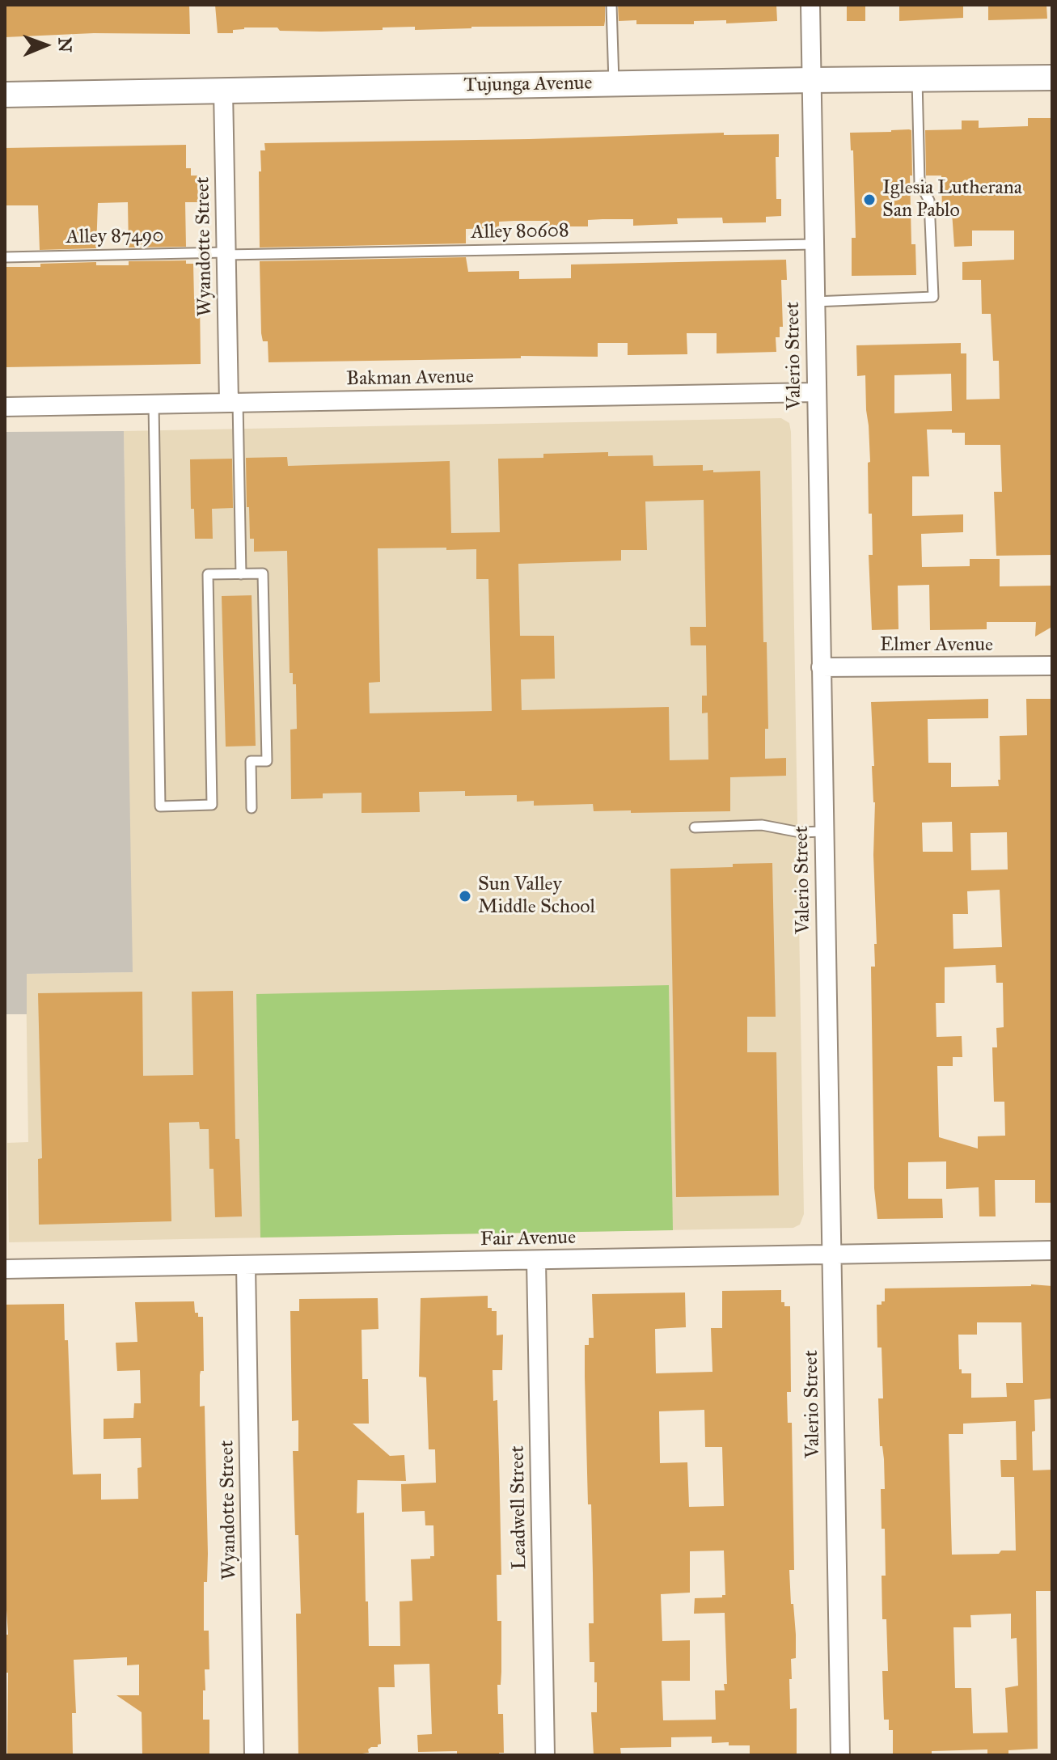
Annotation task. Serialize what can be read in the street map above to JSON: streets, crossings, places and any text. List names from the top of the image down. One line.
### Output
{"streets":{"street":["Tujunga Avenue","Wyandotte Street","Valerio Street","Bakman Avenue","Elmer Avenue","Fair Avenue","Leadwell Street"],"lane":["Alley 80608","Alley 87490"]},"crossings":[["Tujunga Avenue","Wyandotte Street"],["Tujunga Avenue","Valerio Street"],["Alley 80608","Alley 87490"],["Alley 80608","Wyandotte Street"],["Alley 80608","Valerio Street"],["Alley 87490","Wyandotte Street"],["Wyandotte Street","Bakman Avenue"],["Wyandotte Street","Fair Avenue"],["Valerio Street","Bakman Avenue"],["Valerio Street","Elmer Avenue"],["Valerio Street","Fair Avenue"],["Fair Avenue","Leadwell Street"]],"places":["Iglesia Lutherana San Pablo","Sun Valley Middle School"],"north":"right"}
